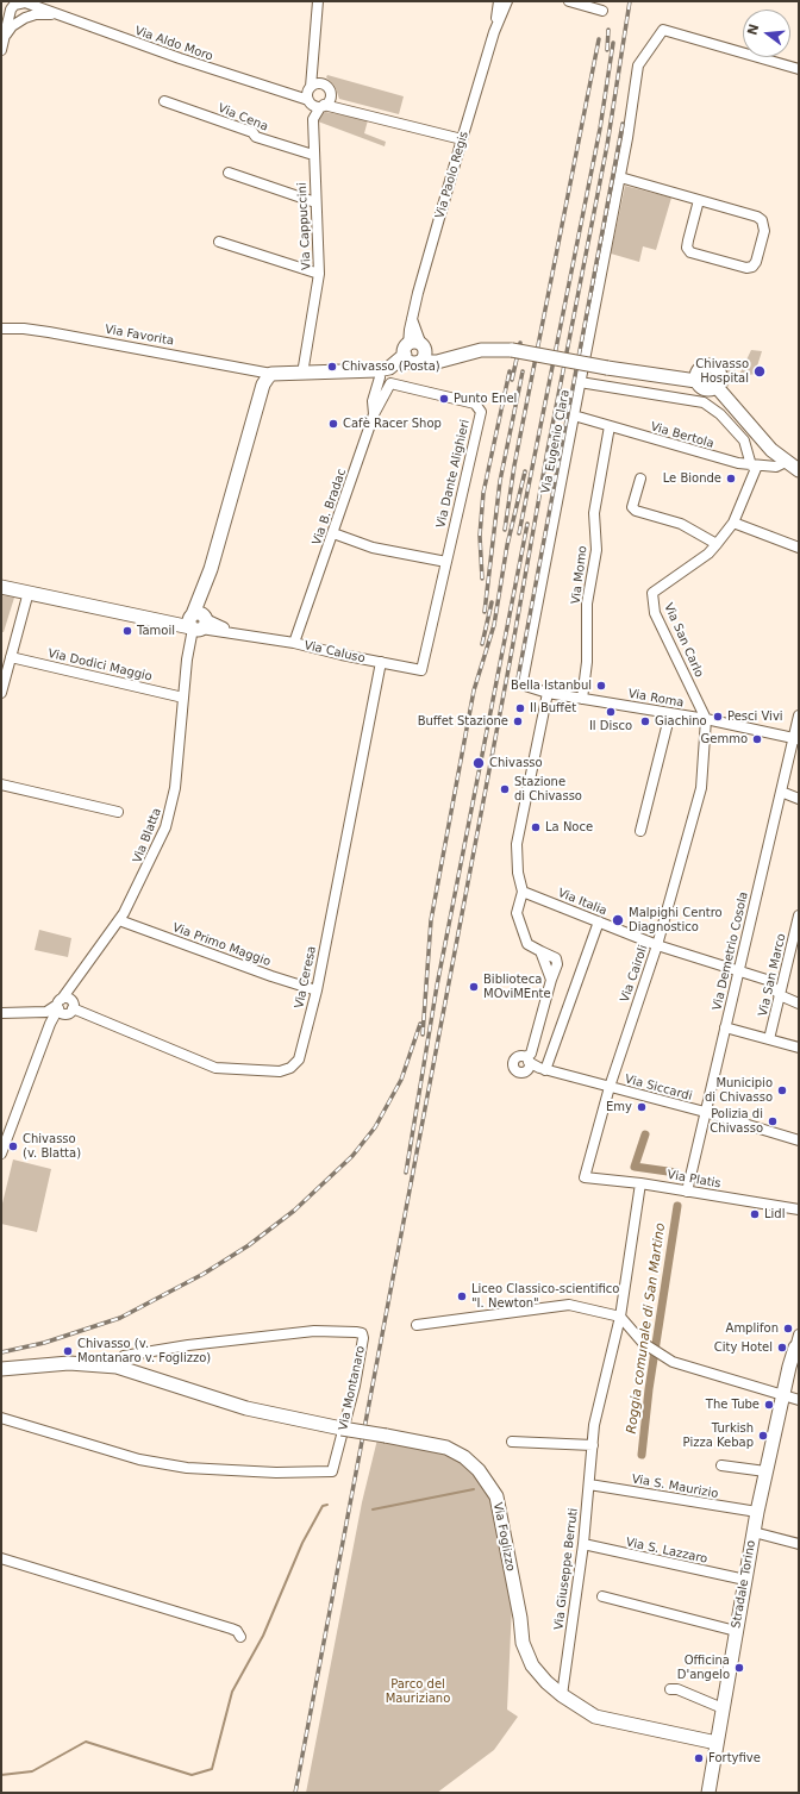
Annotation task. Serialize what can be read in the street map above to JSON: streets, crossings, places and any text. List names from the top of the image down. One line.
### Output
{"streets":{"main road":["Via Caluso","Via Foglizzo","Stradale Torino"],"street":["Via Aldo Moro","Via Cena","Via Paolo Regis","Via Cappuccini","Via Favorita","Via Bertola","Via Eugenio Clara","Via Dante Alighieri","Via B. Bradac","Via Momo","Via San Carlo","Via Dodici Maggio","Via Roma","Via Blatta","Via Italia","Via Primo Maggio","Via Demetrio Cosola","Via Cairoli","Via San Marco","Via Ceresa","Via Siccardi","Via Platis","Via Montanaro","Via S. Maurizio","Via S. Lazzaro","Via Giuseppe Berruti"]},"crossings":[["Via Aldo Moro","Via Cappuccini"],["Via Cena","Via Cappuccini"],["Via Bertola","Via Eugenio Clara"],["Via Bertola","Via Momo"],["Via Bertola","Via San Carlo"],["Via Eugenio Clara","Via Roma"],["Via Dante Alighieri","Via B. Bradac"],["Via Dante Alighieri","Via Caluso"],["Via B. Bradac","Via Caluso"],["Via Momo","Via Roma"],["Via San Carlo","Via Roma"],["Via San Carlo","Via Cairoli"],["Via Caluso","Via Blatta"],["Via Caluso","Via Ceresa"],["Via Dodici Maggio","Via Blatta"],["Via Roma","Via Demetrio Cosola"],["Via Roma","Via Cairoli"],["Via Blatta","Via Primo Maggio"],["Via Blatta","Via Ceresa"],["Via Italia","Via Demetrio Cosola"],["Via Italia","Via Cairoli"],["Via Italia","Via San Marco"],["Via Italia","Via Siccardi"],["Via Primo Maggio","Via Ceresa"],["Via Demetrio Cosola","Via Siccardi"],["Via Demetrio Cosola","Via Platis"],["Via Cairoli","Via Siccardi"],["Via Cairoli","Via Platis"],["Via Platis","Via Giuseppe Berruti"],["Via Montanaro","Via Foglizzo"],["Via S. Maurizio","Via Giuseppe Berruti"],["Via S. Maurizio","Stradale Torino"],["Via Foglizzo","Via Giuseppe Berruti"],["Via Foglizzo","Stradale Torino"],["Via S. Lazzaro","Via Giuseppe Berruti"],["Via S. Lazzaro","Stradale Torino"]],"water":["Roggia comunale di San Martino"],"parks":["Parco del Mauriziano"],"places":["Chivasso (Posta)","Chivasso Hospital","Punto Enel","Cafè Racer Shop","Le Bionde","Tamoil","Bella Istanbul","Il Buffet","Il Disco","Pesci Vivi","Buffet Stazione","Giachino","Gemmo","Chivasso","Stazione di Chivasso","La Noce","Malpighi Centro Diagnostico","Biblioteca MOviMEnte","Municipio di Chivasso","Emy","Polizia di Chivasso","Chivasso (v. Blatta)","Lidl","Liceo Classico-scientifico \"I. Newton\"","Amplifon","City Hotel","Chivasso (v. Montanaro v. Foglizzo)","The Tube","Turkish Pizza Kebap","Officina D'angelo","Fortyfive"],"north":"left"}
